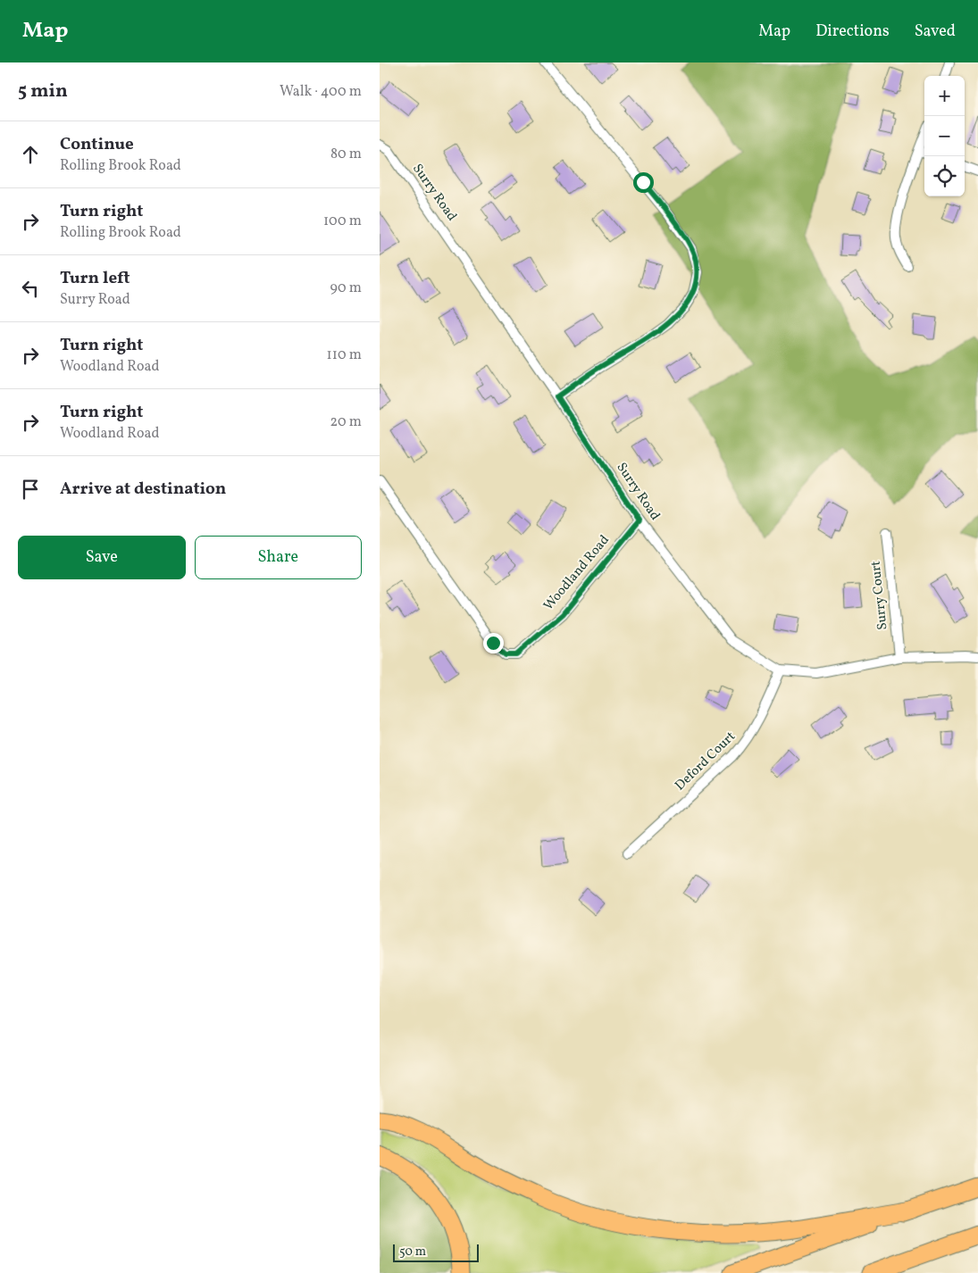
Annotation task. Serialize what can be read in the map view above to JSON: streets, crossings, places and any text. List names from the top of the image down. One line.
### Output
{"streets":{"street":["Surry Road","Woodland Road","Surry Court","Deford Court"]},"crossings":[["Surry Road","Woodland Road"],["Surry Road","Surry Court"],["Surry Road","Deford Court"]],"scale_bar":"50 m","page":{"header":"Map","nav":["Map","Directions","Saved"],"heading":["5 min","Walk · 400 m"],"map_buttons":["+","−"],"list":[["Continue","Rolling Brook Road","80 m"],["Turn right","Rolling Brook Road","100 m"],["Turn left","Surry Road","90 m"],["Turn right","Woodland Road","110 m"],["Turn right","Woodland Road","20 m"],"Arrive at destination"],"buttons":["Save","Share"],"scale":"50 m"}}
